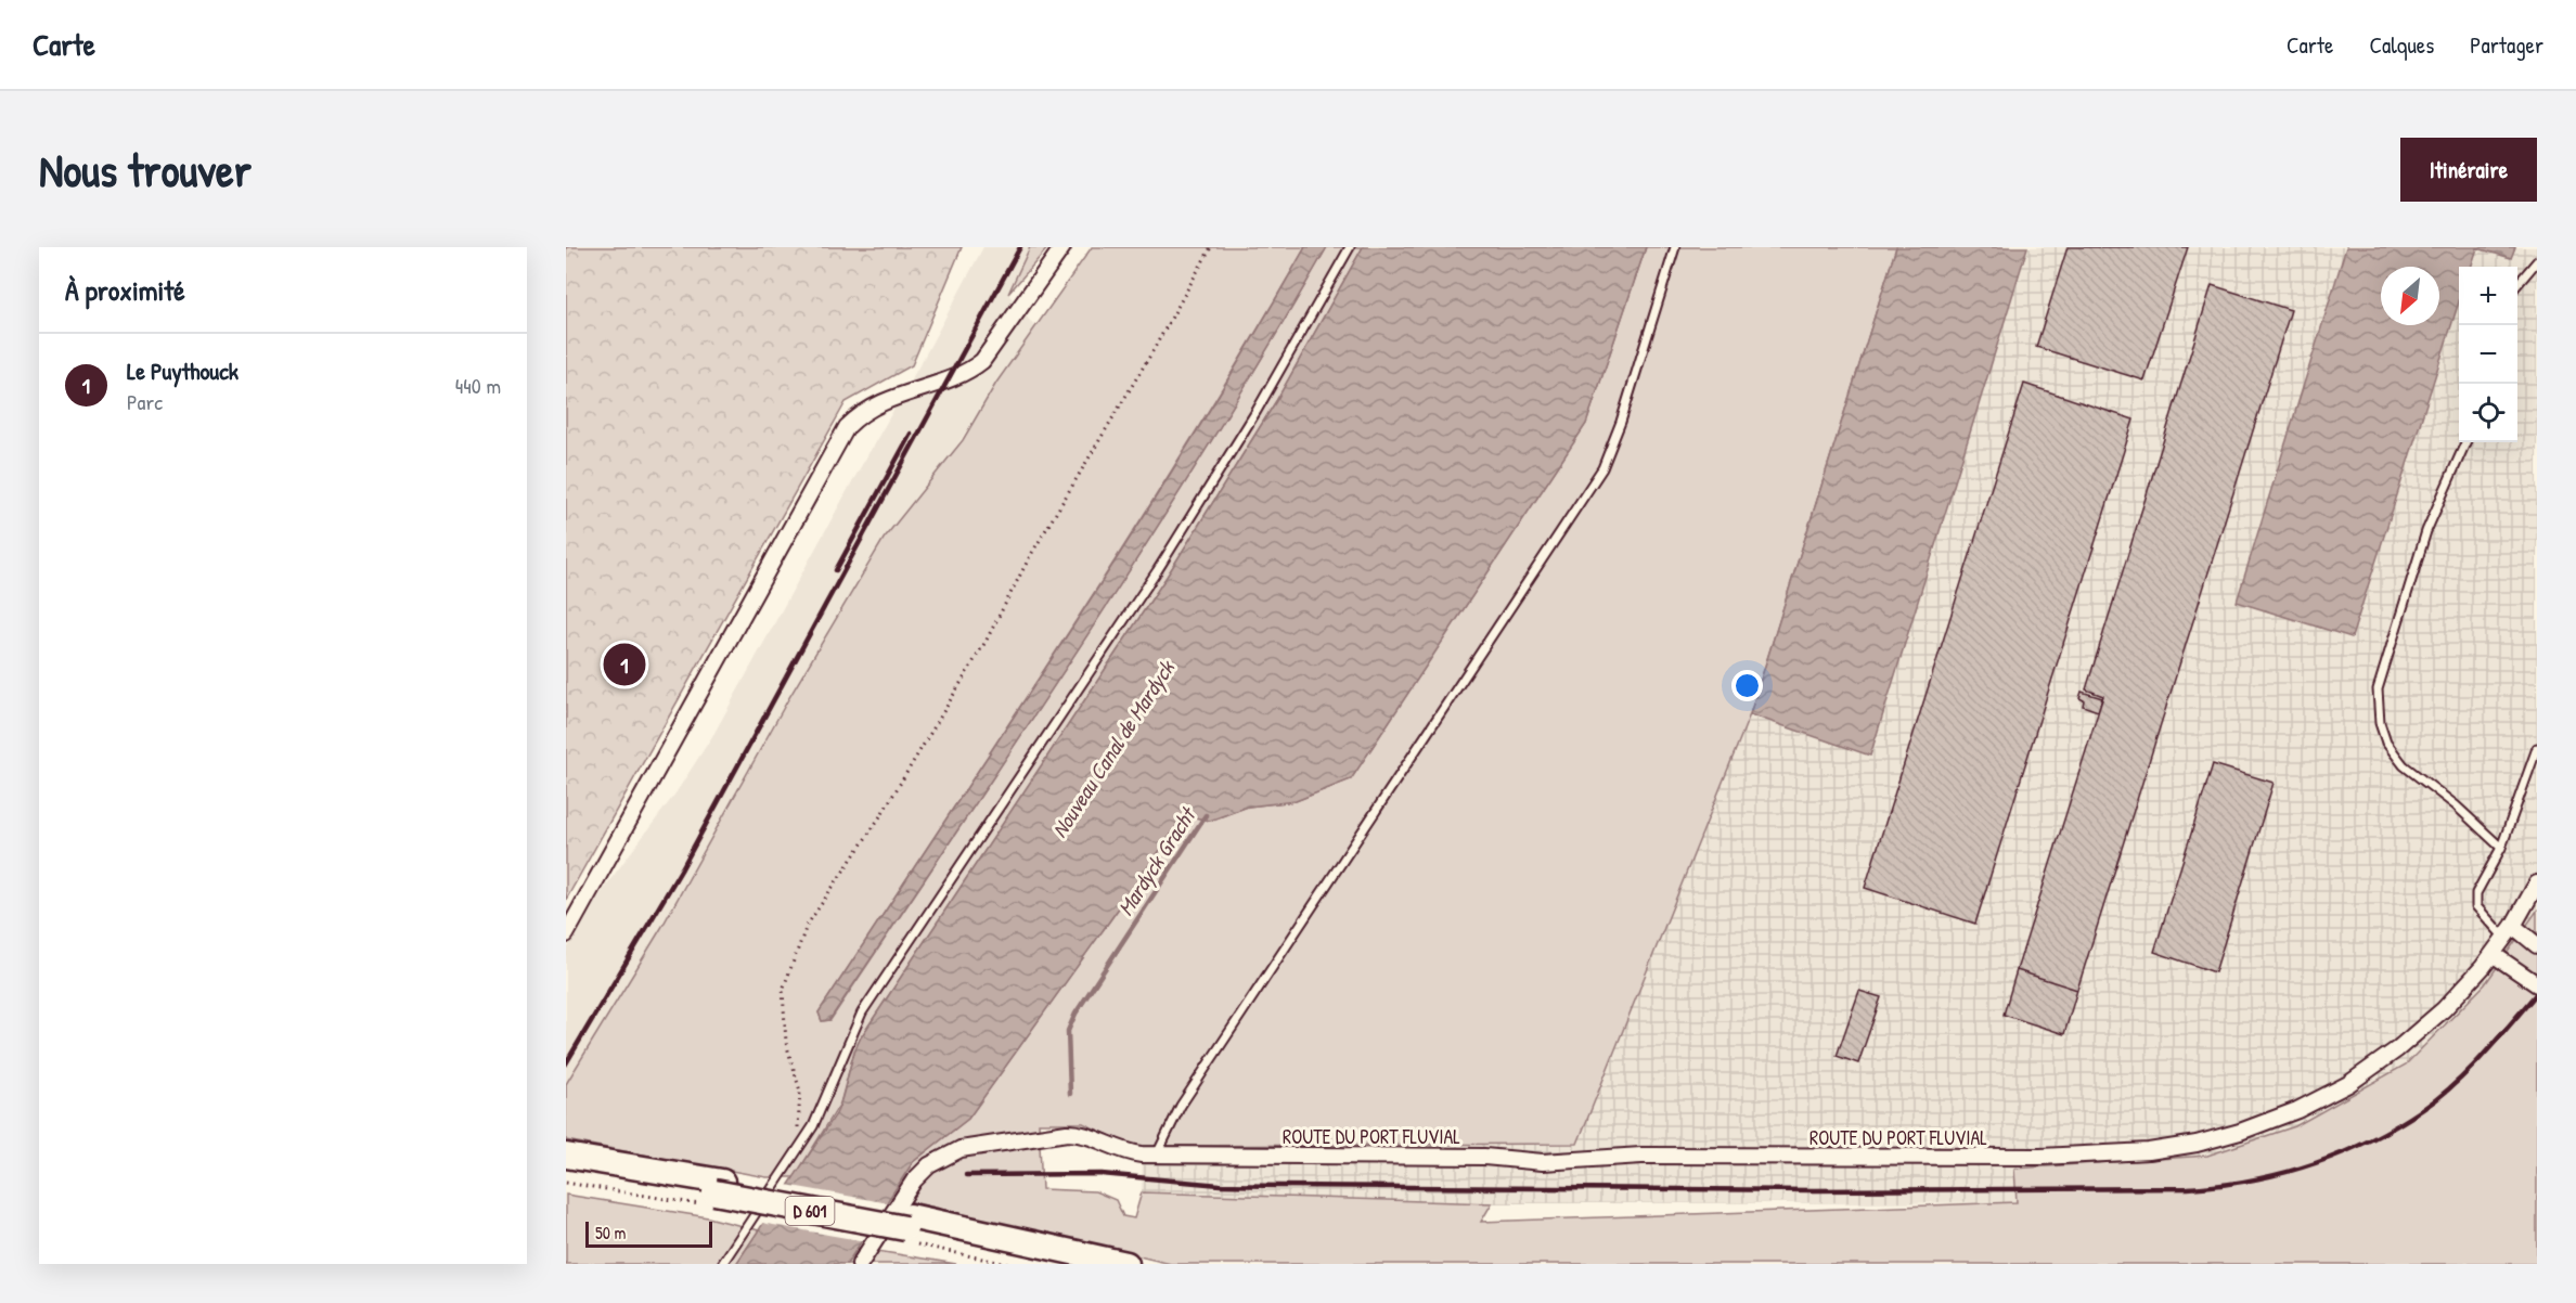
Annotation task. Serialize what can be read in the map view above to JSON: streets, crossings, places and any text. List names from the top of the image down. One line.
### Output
{"streets":{"main road":["D 601"],"street":["ROUTE DU PORT FLUVIAL"]},"water":["Nouveau Canal de Mardyck","Mardyck Gracht"],"scale_bar":"50 m","north":"bottom left","page":{"header":"Carte","nav":["Carte","Calques","Partager"],"buttons":"Itinéraire","title":"Nous trouver","heading":"À proximité","map_buttons":["+","−"],"list":[{"mark":"1","name":"Le Puythouck","note":"Parc","value":"440 m"}],"pins":"1","scale":"50 m"}}
